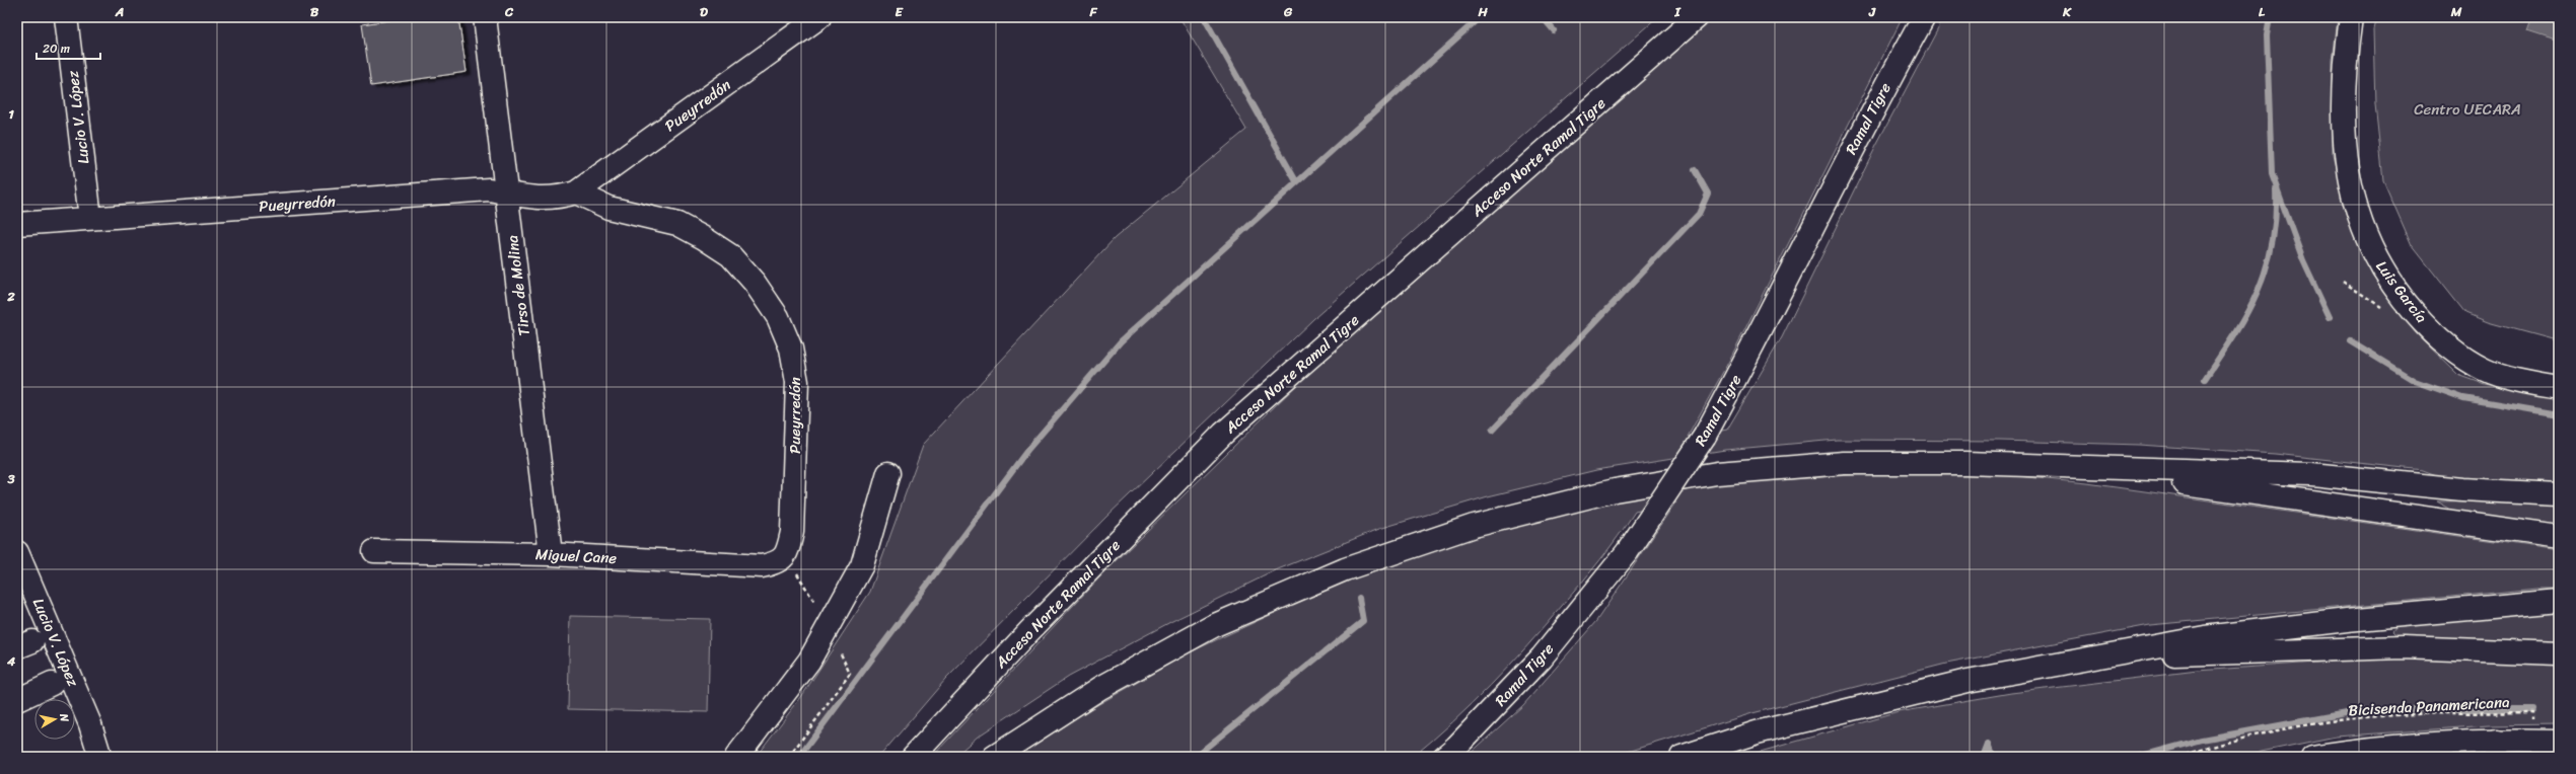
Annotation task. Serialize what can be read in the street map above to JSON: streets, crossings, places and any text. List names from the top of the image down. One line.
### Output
{"streets":{"main road":["Pueyrredón","Lucio V. López","Ramal Tigre","Acceso Norte Ramal Tigre","Tirso de Molina","Luis García","Miguel Cane"],"path":["Bicisenda Panamericana"]},"crossings":[["Pueyrredón","Lucio V. López"],["Pueyrredón","Tirso de Molina"],["Pueyrredón","Miguel Cane"],["Tirso de Molina","Miguel Cane"]],"parks":["Centro UECARA"],"scale_bar":"20 m","north":"right","grid":{"columns":["A","B","C","D","E","F","G","H","I","J","K","L","M"],"rows":["1","2","3","4"]}}
